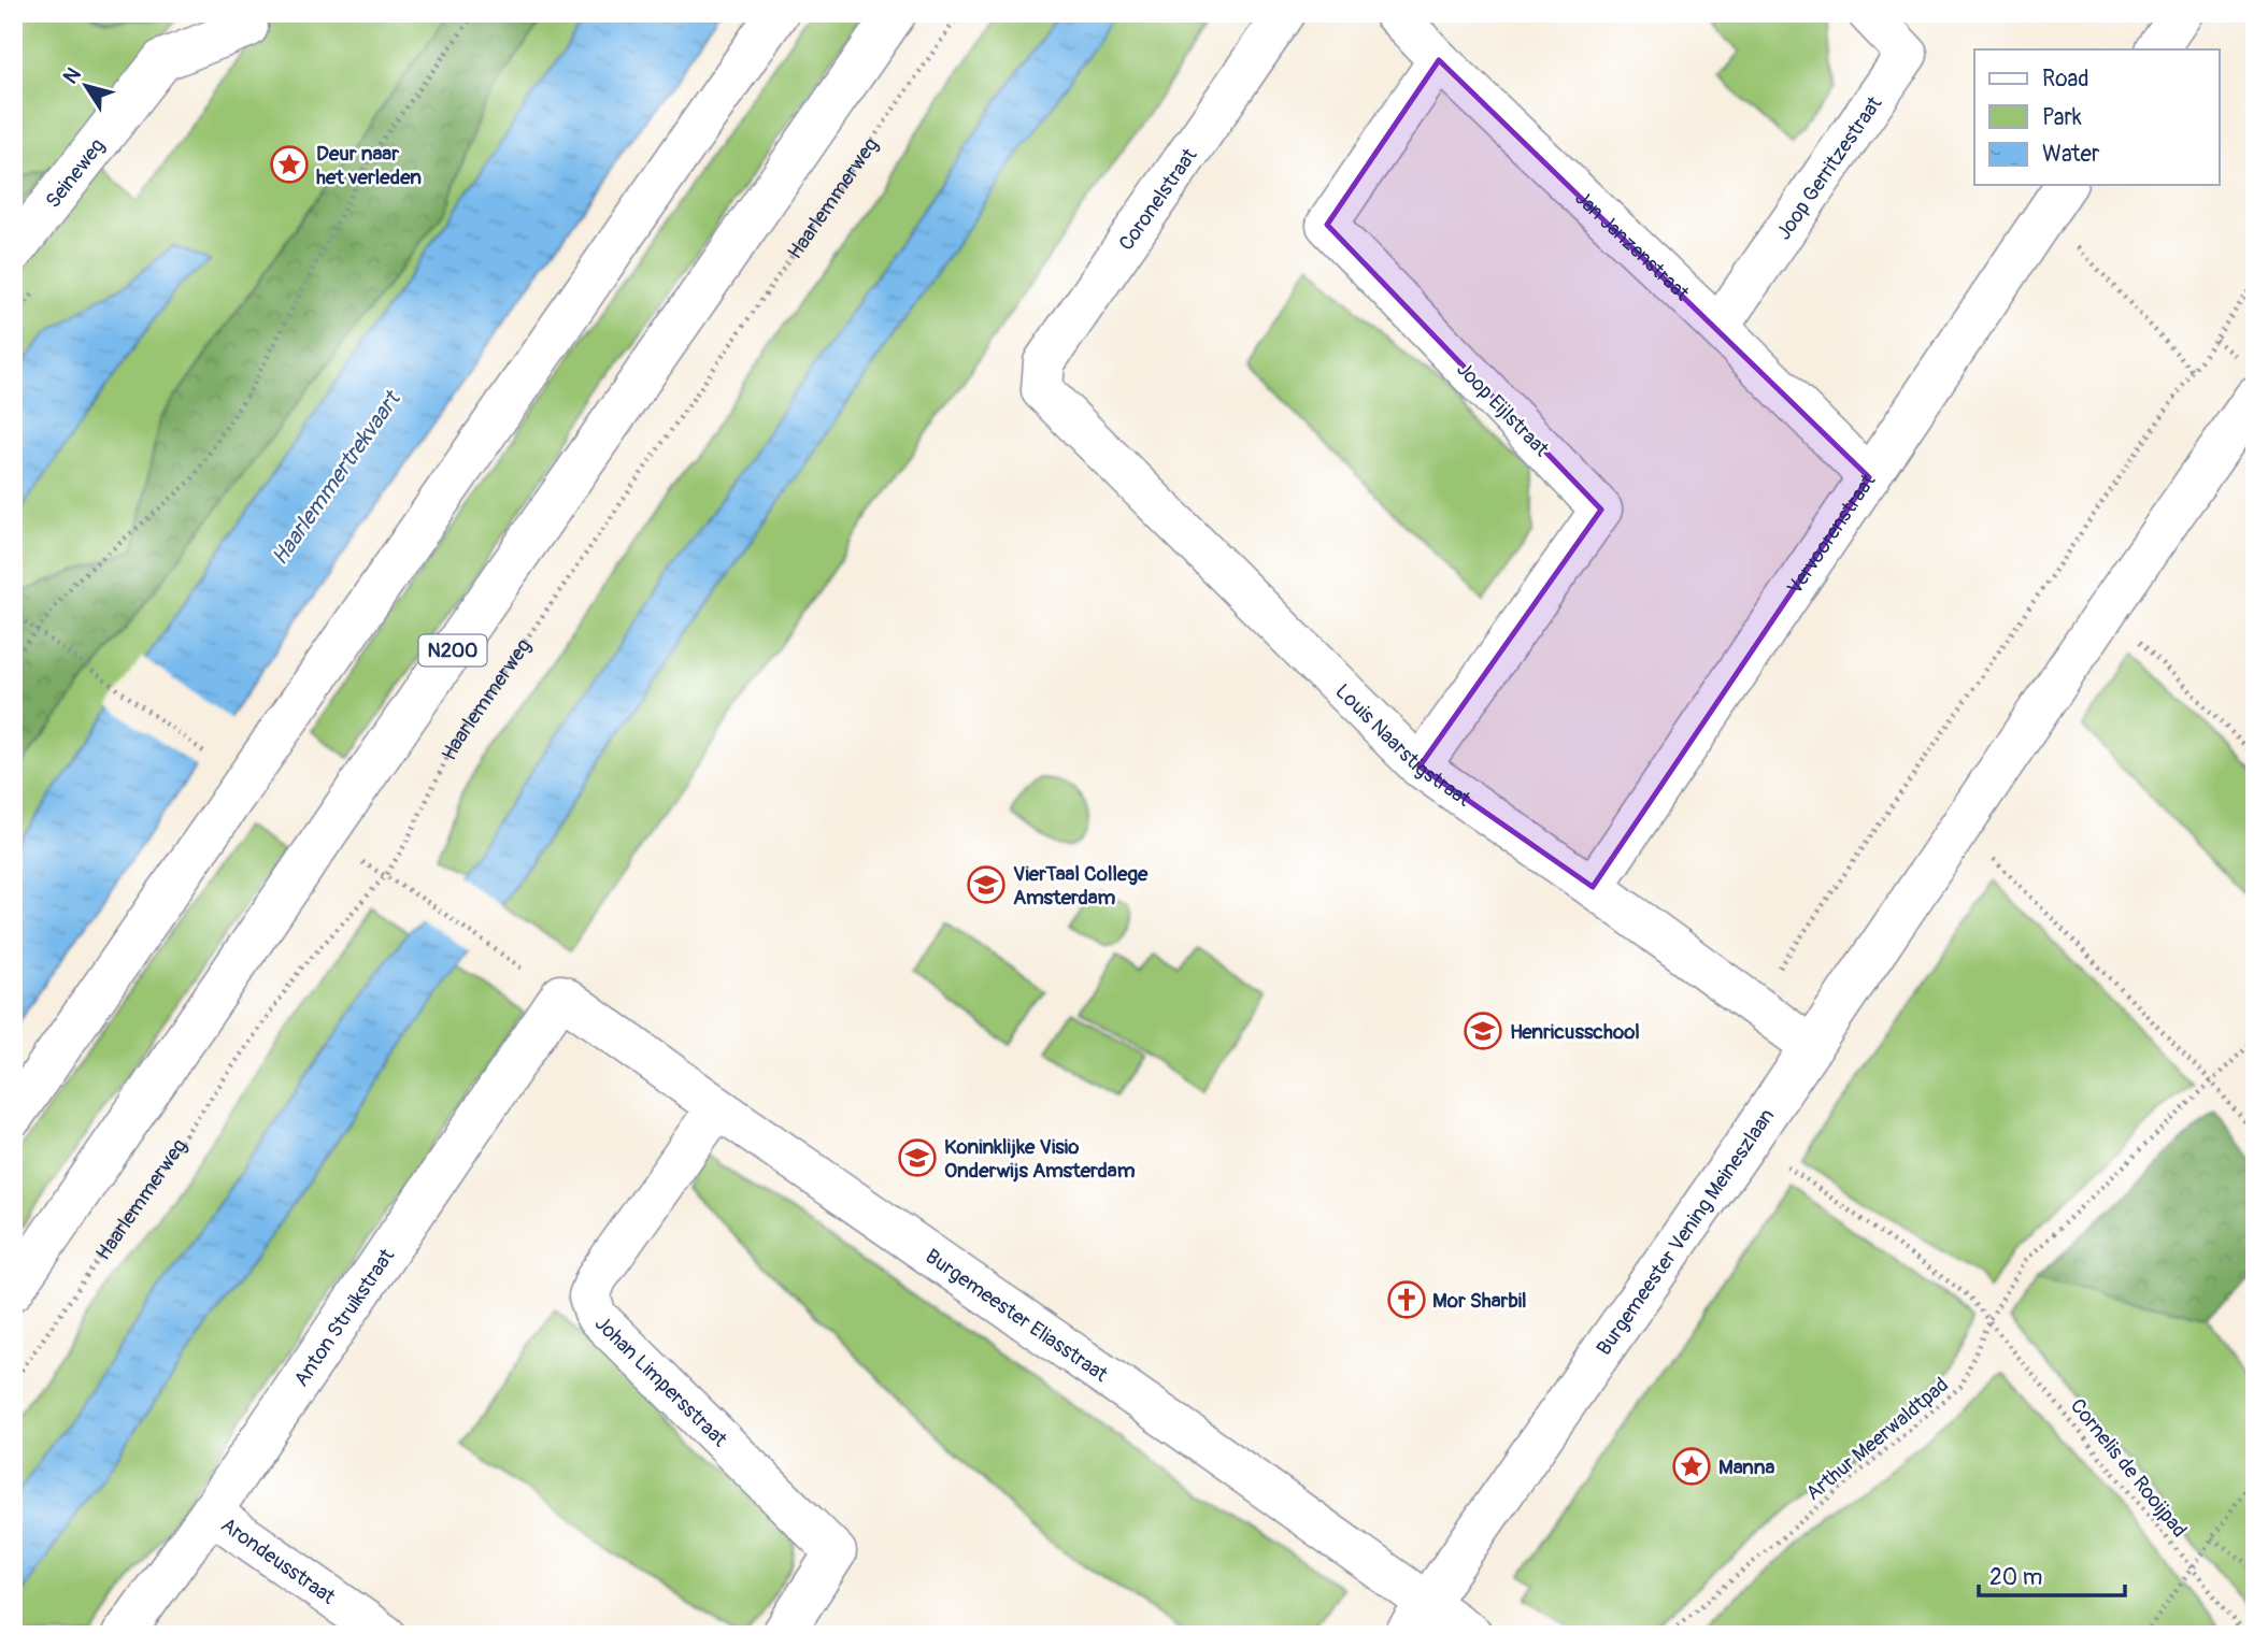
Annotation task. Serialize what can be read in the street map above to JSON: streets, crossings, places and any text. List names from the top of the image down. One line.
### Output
{"streets":{"street":["Joop Gerritzestraat","Seineweg","Coronelstraat","Jan Janzenstraat","Joop Eijlstraat","Vervoorenstraat","N200","Louis Naarstigstraat","Burgemeester Vening Meineszlaan","Burgemeester Eliasstraat","Anton Struikstraat","Johan Limpersstraat","Arondeusstraat"],"path":["Haarlemmerweg","Arthur Meerwaldtpad","Cornelis de Rooijpad"]},"crossings":[["Joop Gerritzestraat","Jan Janzenstraat"],["Coronelstraat","Louis Naarstigstraat"],["Jan Janzenstraat","Joop Eijlstraat"],["Jan Janzenstraat","Vervoorenstraat"],["Joop Eijlstraat","Louis Naarstigstraat"],["Vervoorenstraat","Louis Naarstigstraat"],["Louis Naarstigstraat","Burgemeester Vening Meineszlaan"],["Burgemeester Vening Meineszlaan","Burgemeester Eliasstraat"],["Burgemeester Vening Meineszlaan","Cornelis de Rooijpad"],["Burgemeester Eliasstraat","Anton Struikstraat"],["Burgemeester Eliasstraat","Johan Limpersstraat"],["Anton Struikstraat","Arondeusstraat"],["Arthur Meerwaldtpad","Cornelis de Rooijpad"]],"water":["Haarlemmertrekvaart"],"places":{"place":["Deur naar het verleden","Manna"],"school or university":["VierTaal College Amsterdam","Henricusschool","Koninklijke Visio Onderwijs Amsterdam"],"church":["Mor Sharbil"]},"legend":["Road","Park","Water"],"scale_bar":"20 m","north":"top left"}
